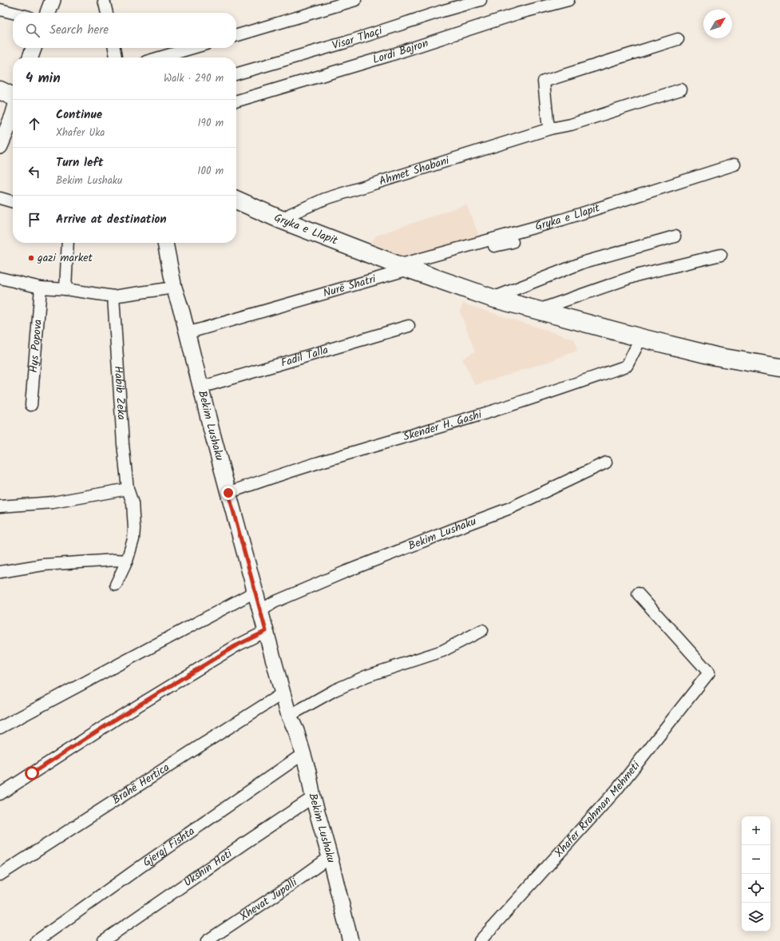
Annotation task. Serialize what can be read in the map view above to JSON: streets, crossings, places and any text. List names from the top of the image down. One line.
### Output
{"streets":{"main road":["Gryka e Llapit"],"street":["Visar Thaçi","Lordi Bajron","Ahmet Shabani","Nurë Shatri","Hys Popova","Fadil Talla","Habib Zeka","Bekim Lushaku","Skender H. Gashi","Brahë Hertica","Xhafer Rrahman Mehmeti","Gjergj Fishta","Ukshin Hoti","Xhevat Jupolli"]},"crossings":[["Ahmet Shabani","Gryka e Llapit"],["Gryka e Llapit","Nurë Shatri"],["Gryka e Llapit","Skender H. Gashi"],["Nurë Shatri","Bekim Lushaku"],["Fadil Talla","Bekim Lushaku"],["Bekim Lushaku","Skender H. Gashi"],["Bekim Lushaku","Brahë Hertica"],["Bekim Lushaku","Gjergj Fishta"],["Bekim Lushaku","Ukshin Hoti"],["Bekim Lushaku","Xhevat Jupolli"]],"places":["gazi market"],"north":"top right","page":{"search":"Search here","heading":["4 min","Walk · 290 m"],"list":[["Continue","Xhafer Uka","190 m"],["Turn left","Bekim Lushaku","100 m"],"Arrive at destination"],"map_buttons":["+","−"]}}
